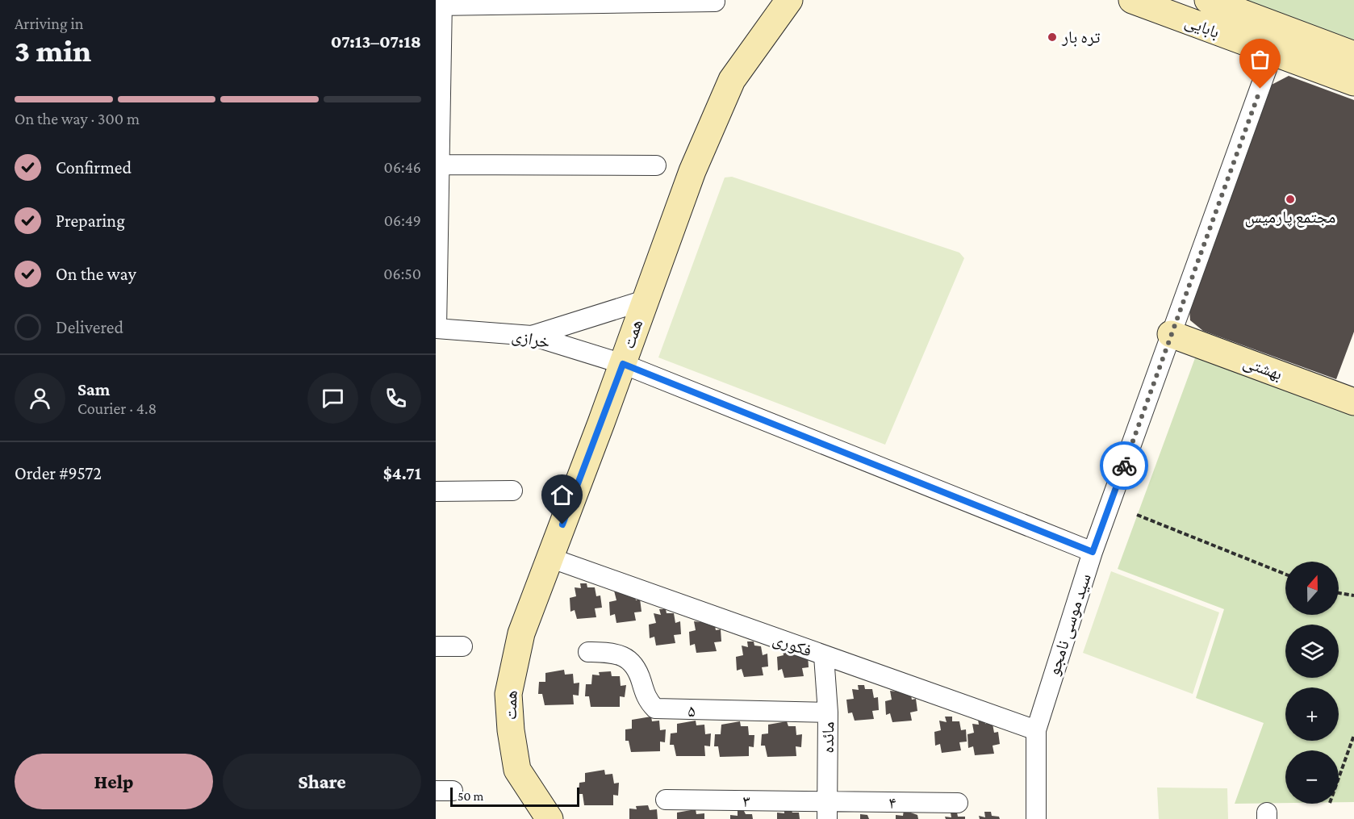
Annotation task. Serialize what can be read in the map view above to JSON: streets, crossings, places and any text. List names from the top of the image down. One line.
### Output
{"streets":{"street":["بابایی","همت","خرازی","بهشتی","سید موسی نامجو","فکوری","۵","مائده","۳","۴"]},"crossings":[["بابایی","سید موسی نامجو"],["همت","خرازی"],["همت","فکوری"],["خرازی","سید موسی نامجو"],["بهشتی","سید موسی نامجو"],["سید موسی نامجو","فکوری"],["فکوری","مائده"],["۵","مائده"],["مائده","۳"],["مائده","۴"],["۳","۴"]],"places":["تره بار","مجتمع پارمیس"],"scale_bar":"50 m","north":"top","page":{"heading":["3 min","Arriving in","07:13–07:18"],"panel":["Sam","Courier · 4.8","Order #9572","$4.71"],"bar":"On the way · 300 m","list":[["Confirmed","06:46"],["Preparing","06:49"],["On the way","06:50"],"Delivered"],"map_buttons":["+","−"],"buttons":["Help","Share"],"scale":"50 m"}}
